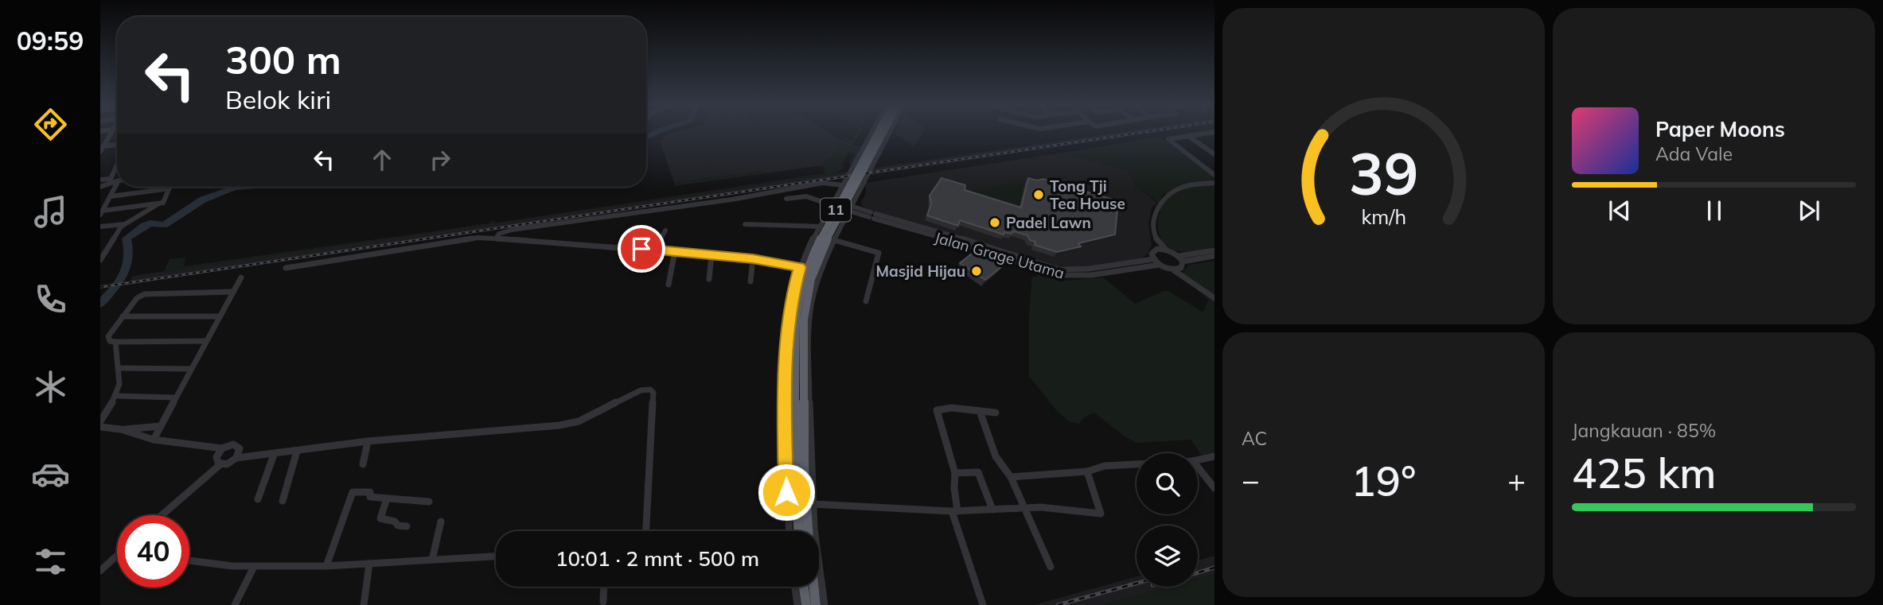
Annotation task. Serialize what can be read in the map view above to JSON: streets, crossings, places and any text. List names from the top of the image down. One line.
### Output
{"streets":{"highway":["11"],"street":["Jalan Grage Utama"]},"places":["Tong Tji Tea House","Padel Lawn","Masjid Hijau"],"page":{"tabs":"09:59","turn":["300 m","Belok kiri"],"song":["Paper Moons","Ada Vale"],"tile":["AC",["Jangkauan · 85%","425 km"]],"heat":["−","19°","+"],"limit":"40","trip":"10:01 · 2 mnt · 500 m","gauge":["39","km/h"]}}
